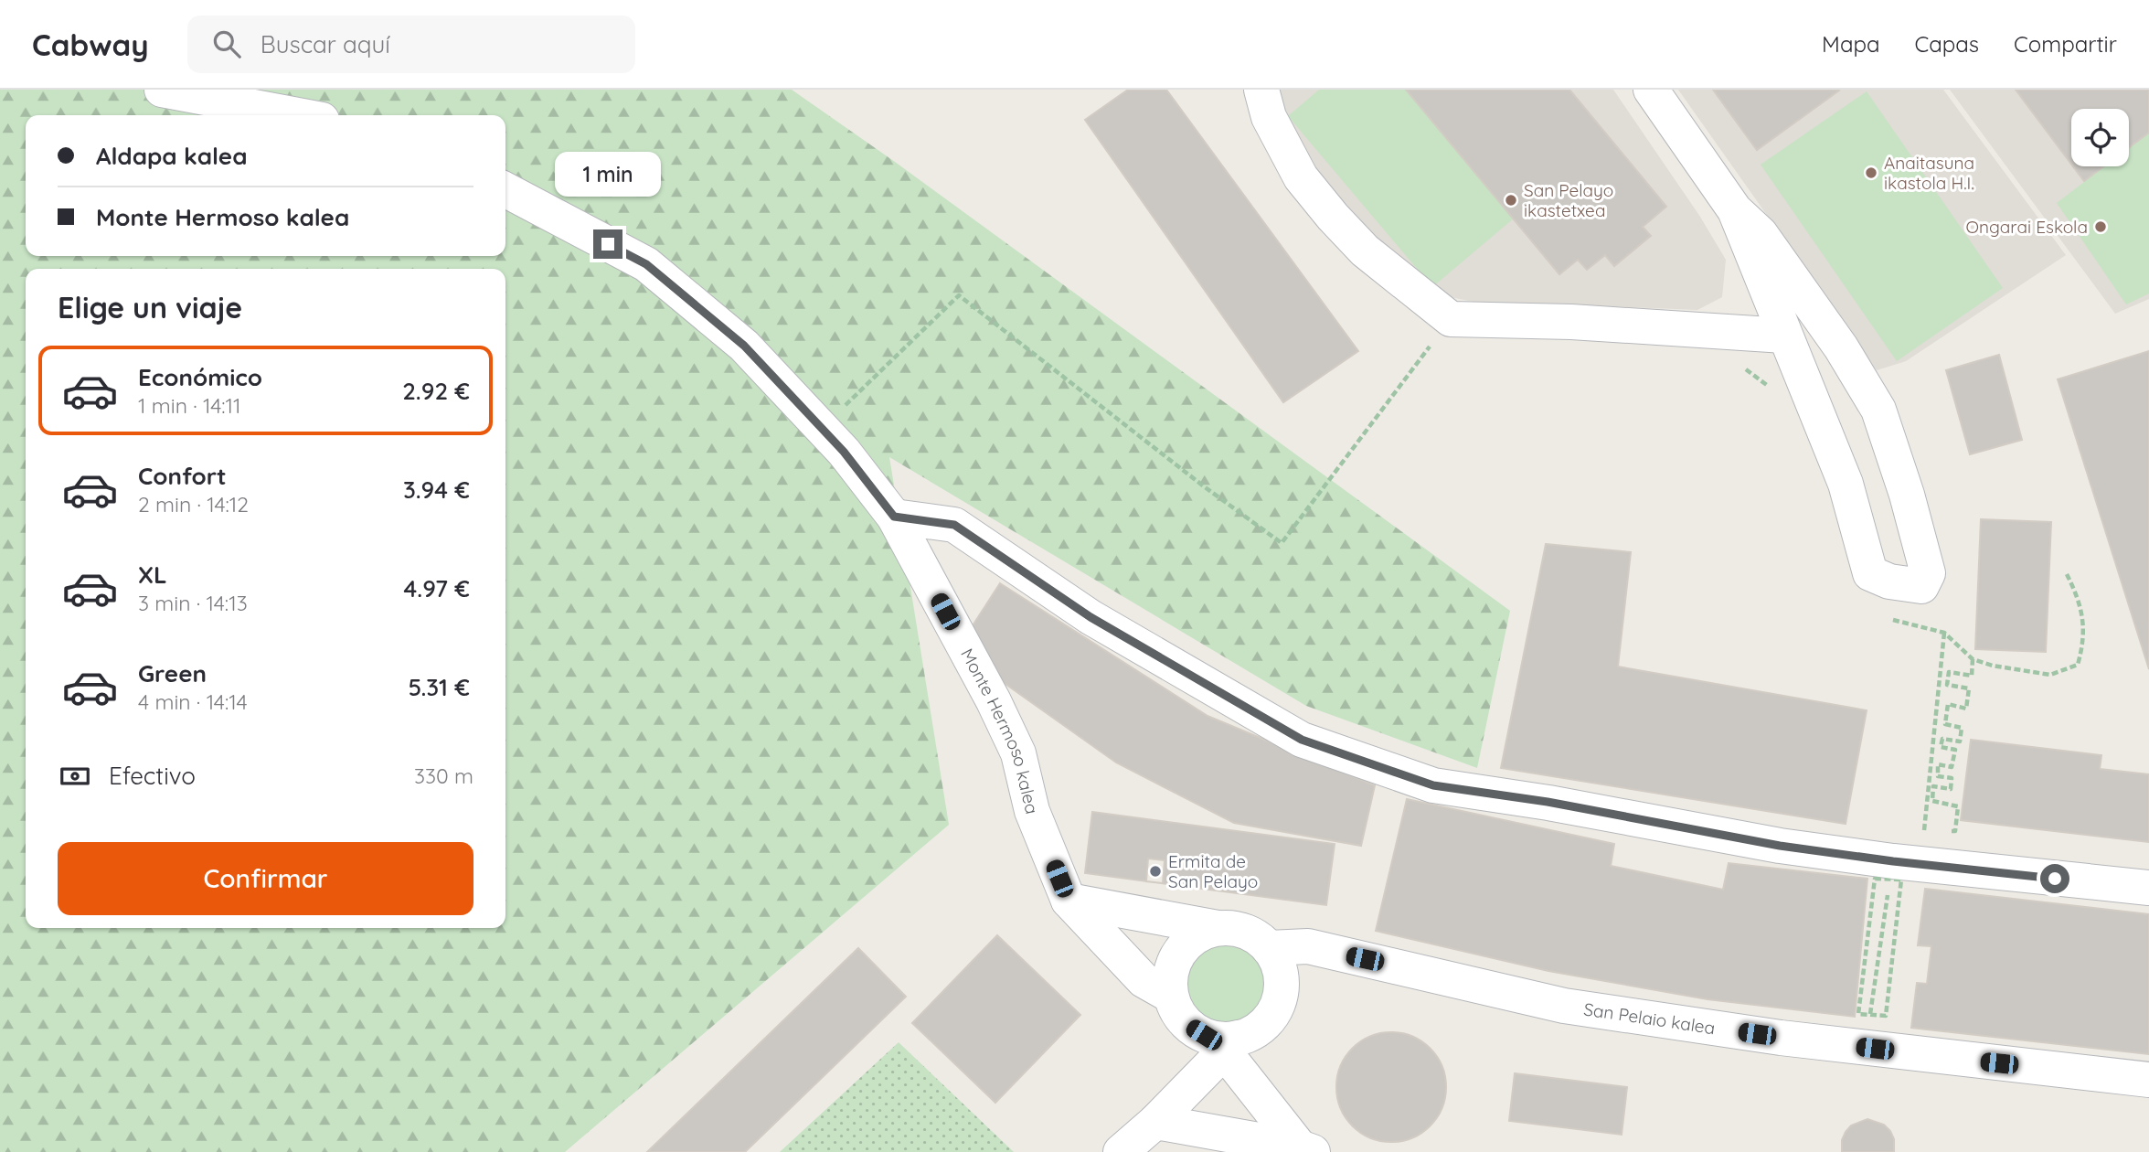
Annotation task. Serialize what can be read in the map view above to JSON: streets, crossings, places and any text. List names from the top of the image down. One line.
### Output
{"streets":{"street":["Monte Hermoso kalea","San Pelaio kalea"]},"crossings":[["Monte Hermoso kalea","San Pelaio kalea"]],"places":["Anaitasuna ikastola H.I.","San Pelayo ikastetxea","Ongarai Eskola","Ermita de San Pelayo"],"page":{"header":"Cabway","search":"Buscar aquí","nav":["Mapa","Capas","Compartir"],"banner":["Aldapa kalea","Monte Hermoso kalea"],"bubble":"1 min","heading":"Elige un viaje","list":[{"name":"Económico","note":"1 min · 14:11","value":"2.92 €"},{"name":"Confort","note":"2 min · 14:12","value":"3.94 €"},{"name":"XL","note":"3 min · 14:13","value":"4.97 €"},{"name":"Green","note":"4 min · 14:14","value":"5.31 €"}],"pay":["Efectivo","330 m"],"buttons":"Confirmar"}}
